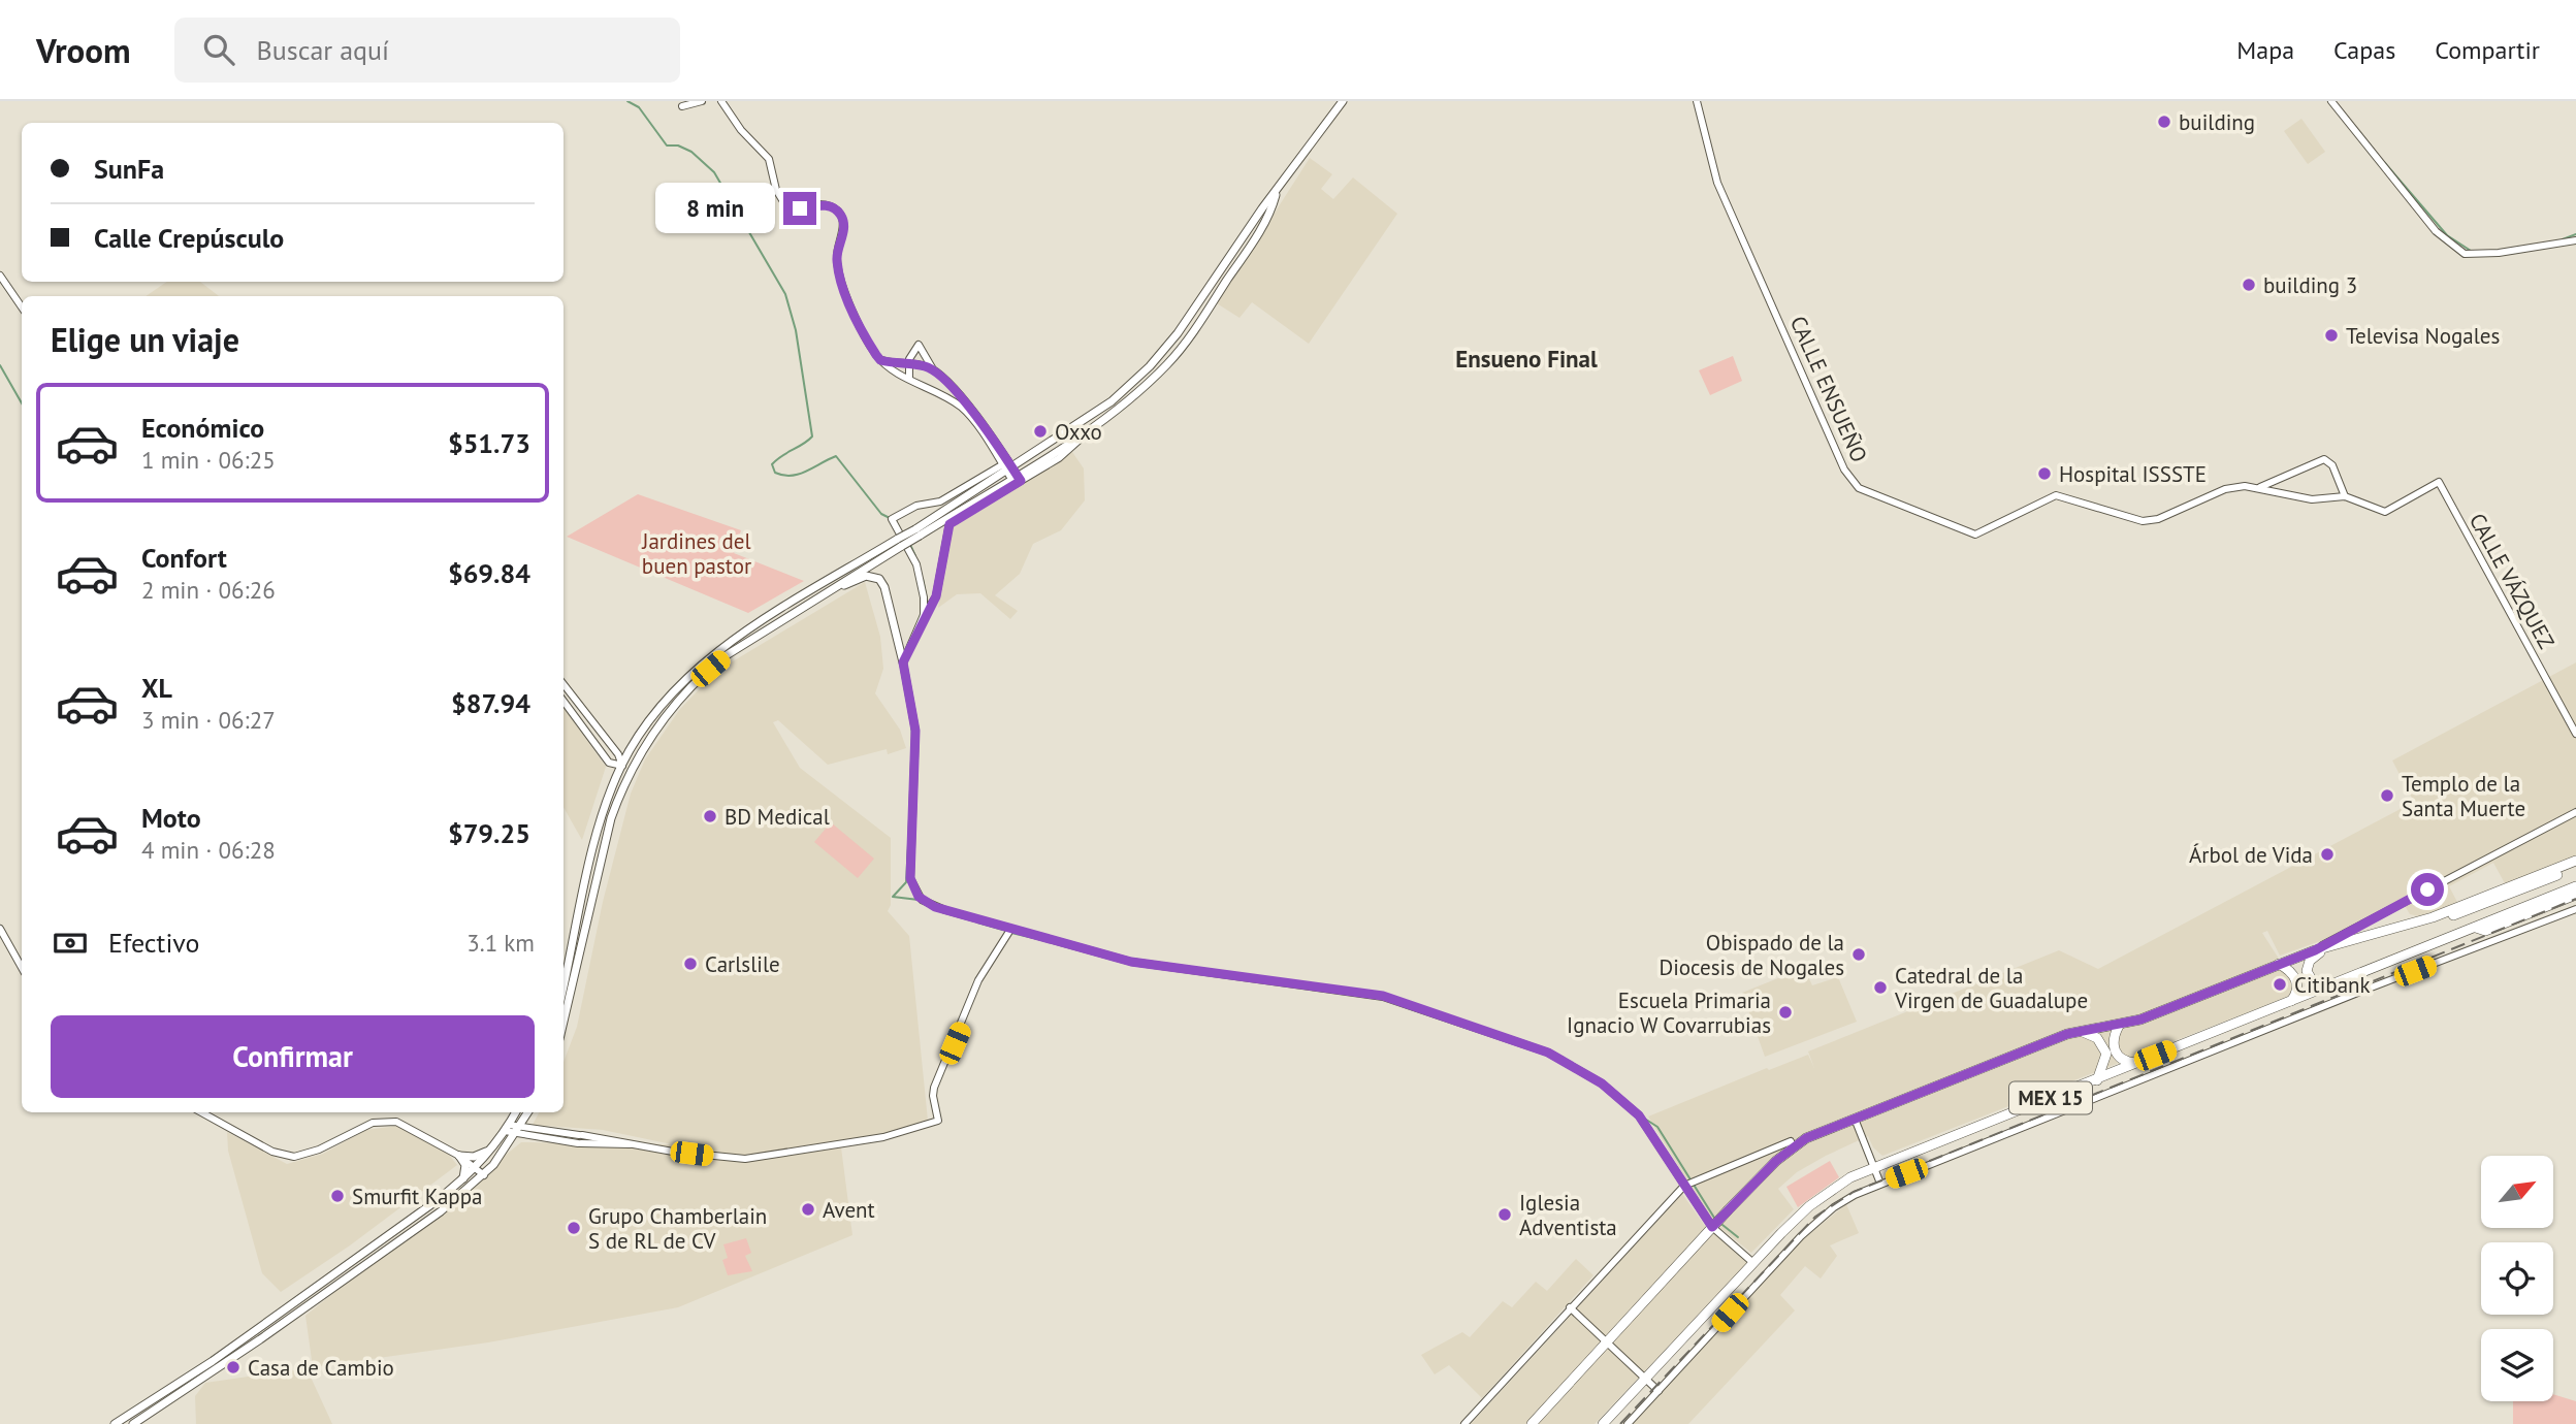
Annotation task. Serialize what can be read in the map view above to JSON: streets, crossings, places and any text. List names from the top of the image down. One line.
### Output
{"streets":{"highway":["MEX 15"],"street":["CALLE ENSUEÑO","CALLE VÁZQUEZ"]},"crossings":[["CALLE ENSUEÑO","CALLE VÁZQUEZ"]],"districts":["Ensueno Final"],"parks":["Jardines del buen pastor"],"places":["building","building 3","Televisa Nogales","Oxxo","Hospital ISSSTE","Templo de la Santa Muerte","BD Medical","Árbol de Vida","Obispado de la Diocesis de Nogales","Carlslile","Citibank","Catedral de la Virgen de Guadalupe","Escuela Primaria Ignacio W Covarrubias","Smurfit Kappa","Avent","Iglesia Adventista","Grupo Chamberlain S de RL de CV","Casa de Cambio"],"north":"top right","page":{"header":"Vroom","search":"Buscar aquí","nav":["Mapa","Capas","Compartir"],"banner":["SunFa","Calle Crepúsculo"],"bubble":"8 min","heading":"Elige un viaje","list":[{"name":"Económico","note":"1 min · 06:25","value":"$51.73"},{"name":"Confort","note":"2 min · 06:26","value":"$69.84"},{"name":"XL","note":"3 min · 06:27","value":"$87.94"},{"name":"Moto","note":"4 min · 06:28","value":"$79.25"}],"pay":["Efectivo","3.1 km"],"buttons":"Confirmar"}}
